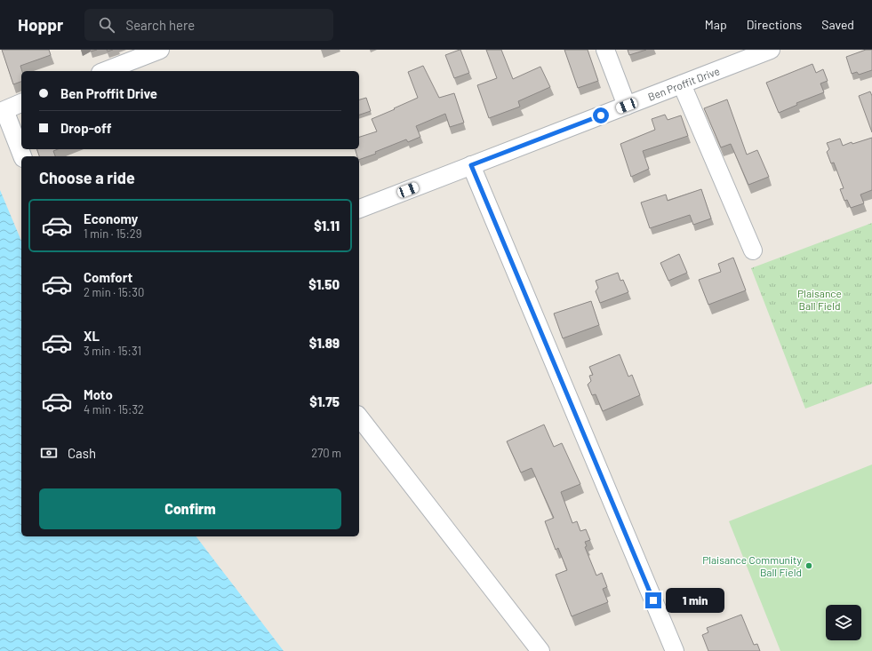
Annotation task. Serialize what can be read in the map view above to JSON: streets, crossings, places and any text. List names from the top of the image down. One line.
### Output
{"streets":{"street":["Ben Proffit Drive"]},"parks":["Plaisance Ball Field"],"places":["Plaisance Community Ball Field"],"page":{"header":"Hoppr","search":"Search here","nav":["Map","Directions","Saved"],"banner":["Ben Proffit Drive","Drop-off"],"heading":"Choose a ride","list":[{"name":"Economy","note":"1 min · 15:29","value":"$1.11"},{"name":"Comfort","note":"2 min · 15:30","value":"$1.50"},{"name":"XL","note":"3 min · 15:31","value":"$1.89"},{"name":"Moto","note":"4 min · 15:32","value":"$1.75"}],"pay":["Cash","270 m"],"buttons":"Confirm","bubble":"1 min"}}
